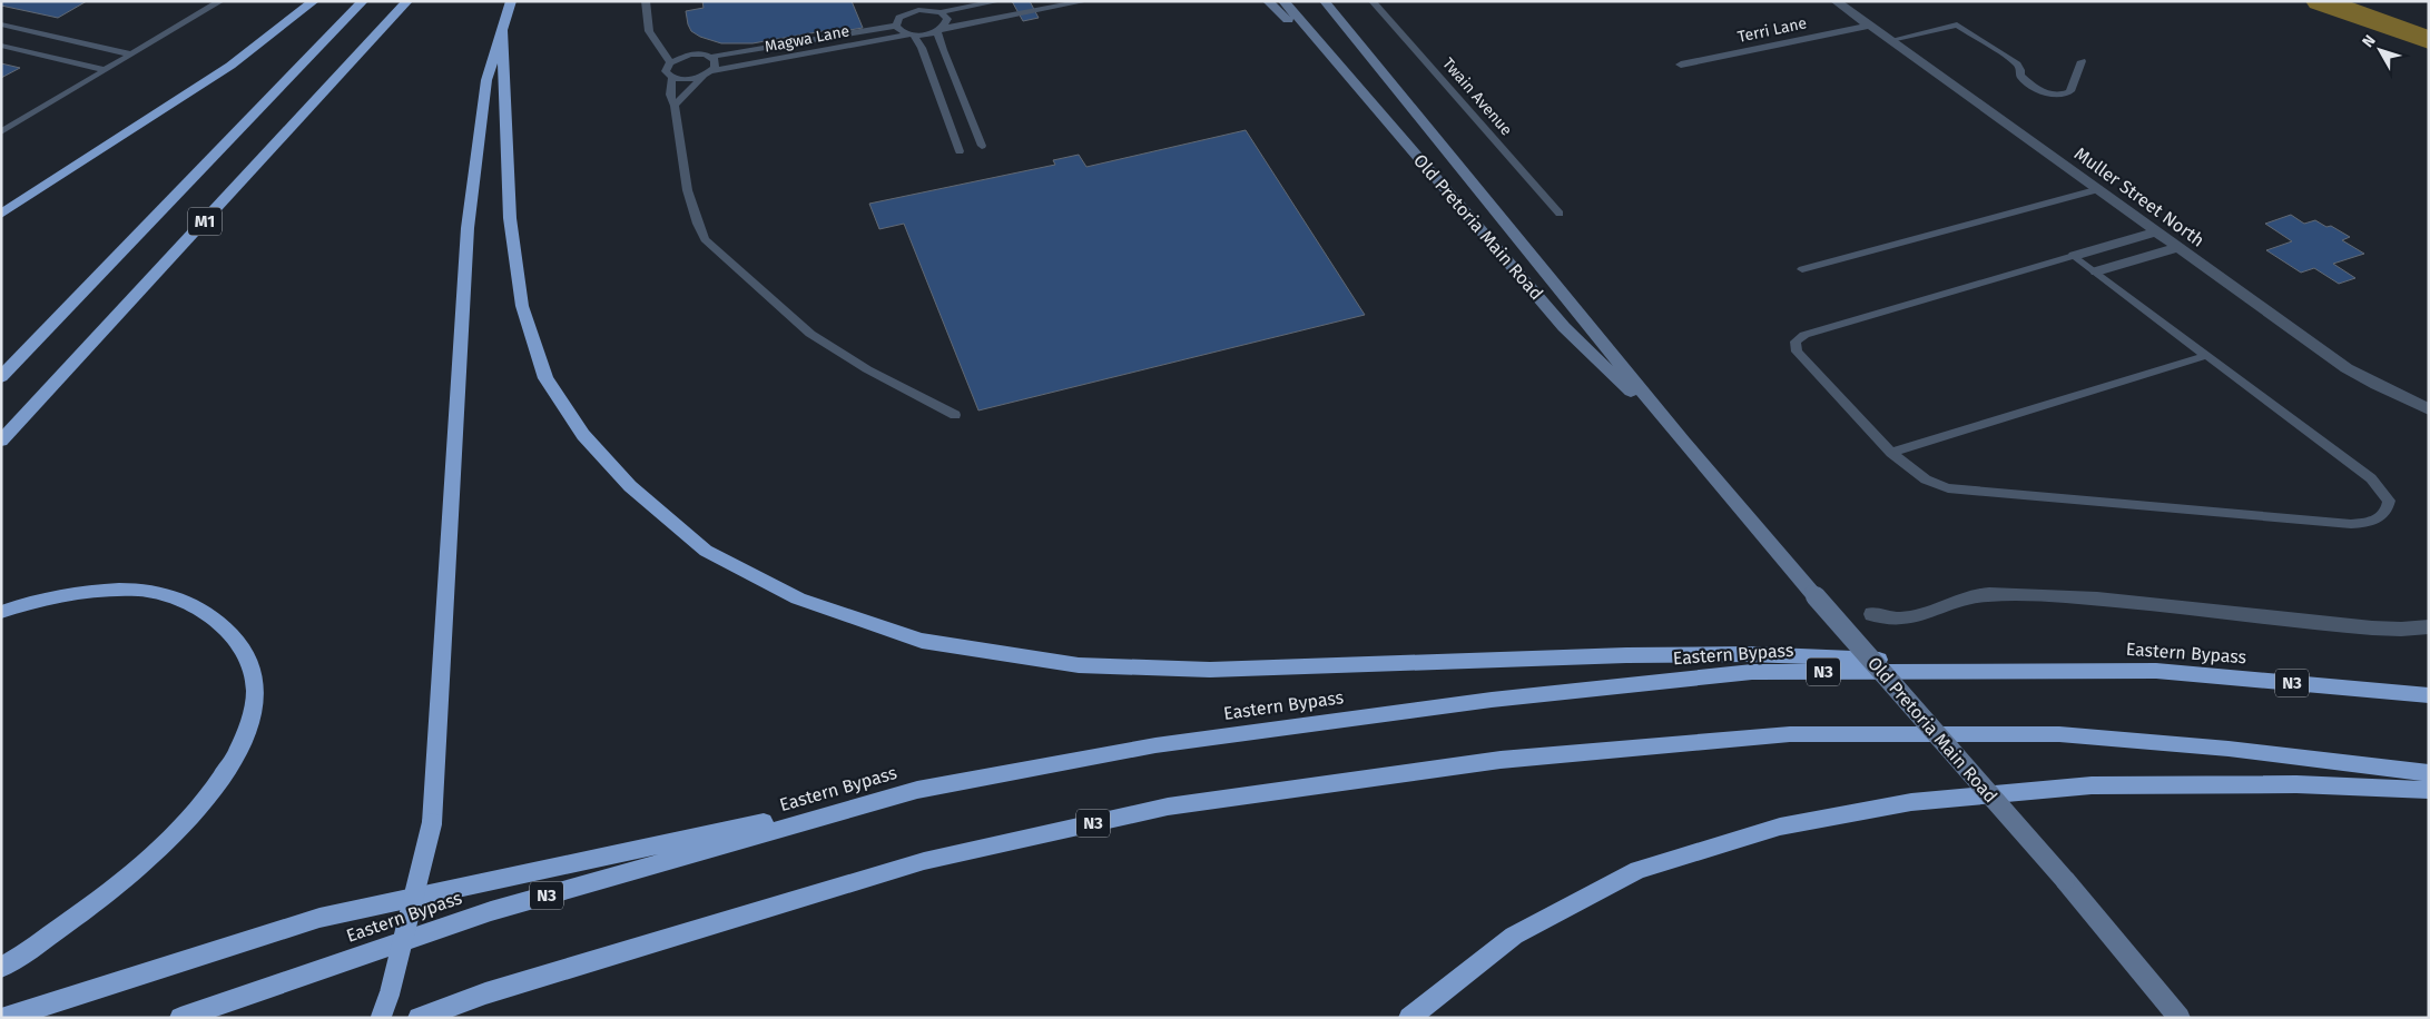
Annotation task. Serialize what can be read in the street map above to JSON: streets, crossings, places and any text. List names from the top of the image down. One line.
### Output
{"streets":{"highway":["M1","Eastern Bypass","N3"],"main road":["Old Pretoria Main Road"],"street":["Terri Lane","Muller Street North"],"lane":["Magwa Lane","Twain Avenue"]},"crossings":[["Terri Lane","Muller Street North"]],"north":"top left"}
